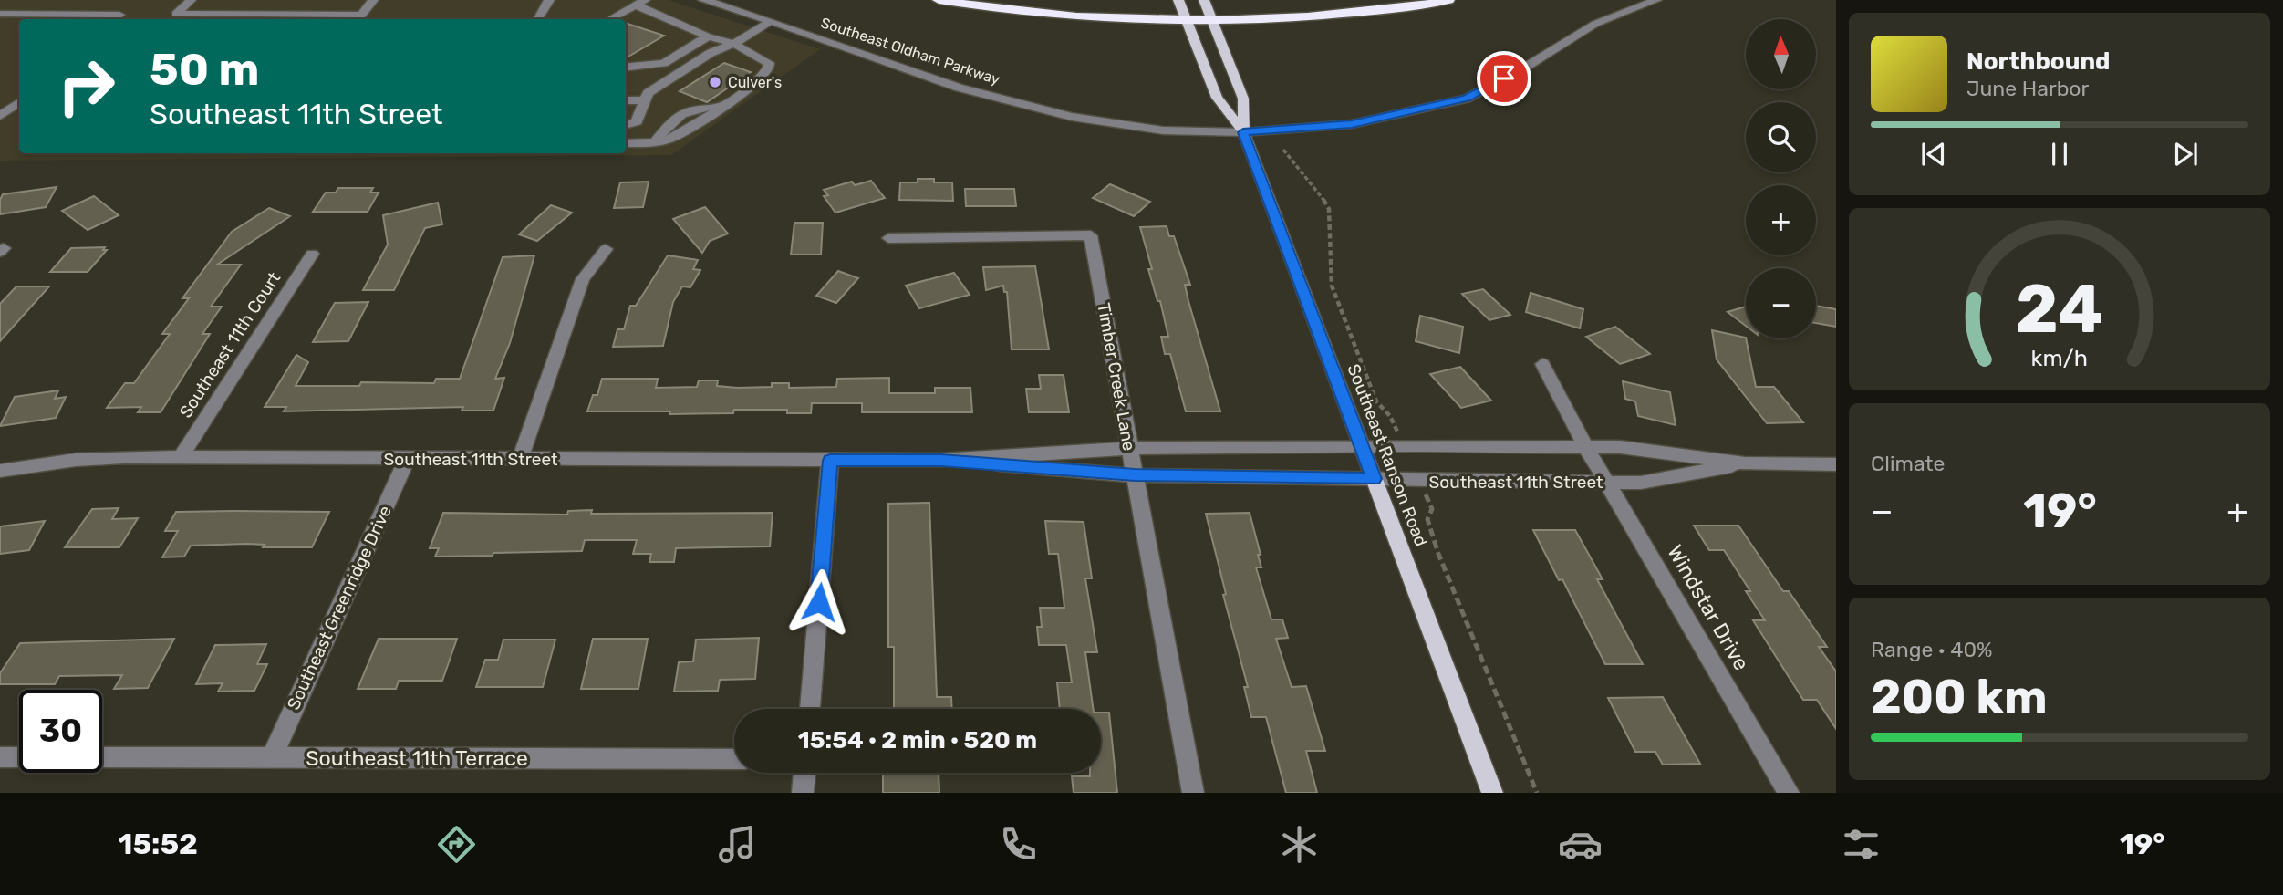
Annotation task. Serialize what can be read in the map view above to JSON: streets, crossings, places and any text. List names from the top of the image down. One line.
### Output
{"streets":{"main road":["Southeast Ranson Road"],"street":["Southeast Oldham Parkway","Southeast 11th Court","Timber Creek Lane","Southeast 11th Street","Southeast Greenridge Drive","Windstar Drive","Southeast 11th Terrace"]},"crossings":[["Southeast Oldham Parkway","Southeast Ranson Road"],["Southeast 11th Court","Southeast 11th Street"],["Timber Creek Lane","Southeast 11th Street"],["Southeast Ranson Road","Southeast 11th Street"],["Southeast 11th Street","Southeast Greenridge Drive"],["Southeast 11th Street","Windstar Drive"],["Southeast Greenridge Drive","Southeast 11th Terrace"]],"places":["Culver's"],"north":"top","page":{"map_buttons":["+","−"],"turn":["50 m","Southeast 11th Street"],"song":["Northbound","June Harbor"],"tile":["Climate",["Range · 40%","200 km"]],"heat":["−","19°","+"],"limit":"30","trip":"15:54 · 2 min · 520 m","tabs":["15:52","19°"],"gauge":["24","km/h"]}}
